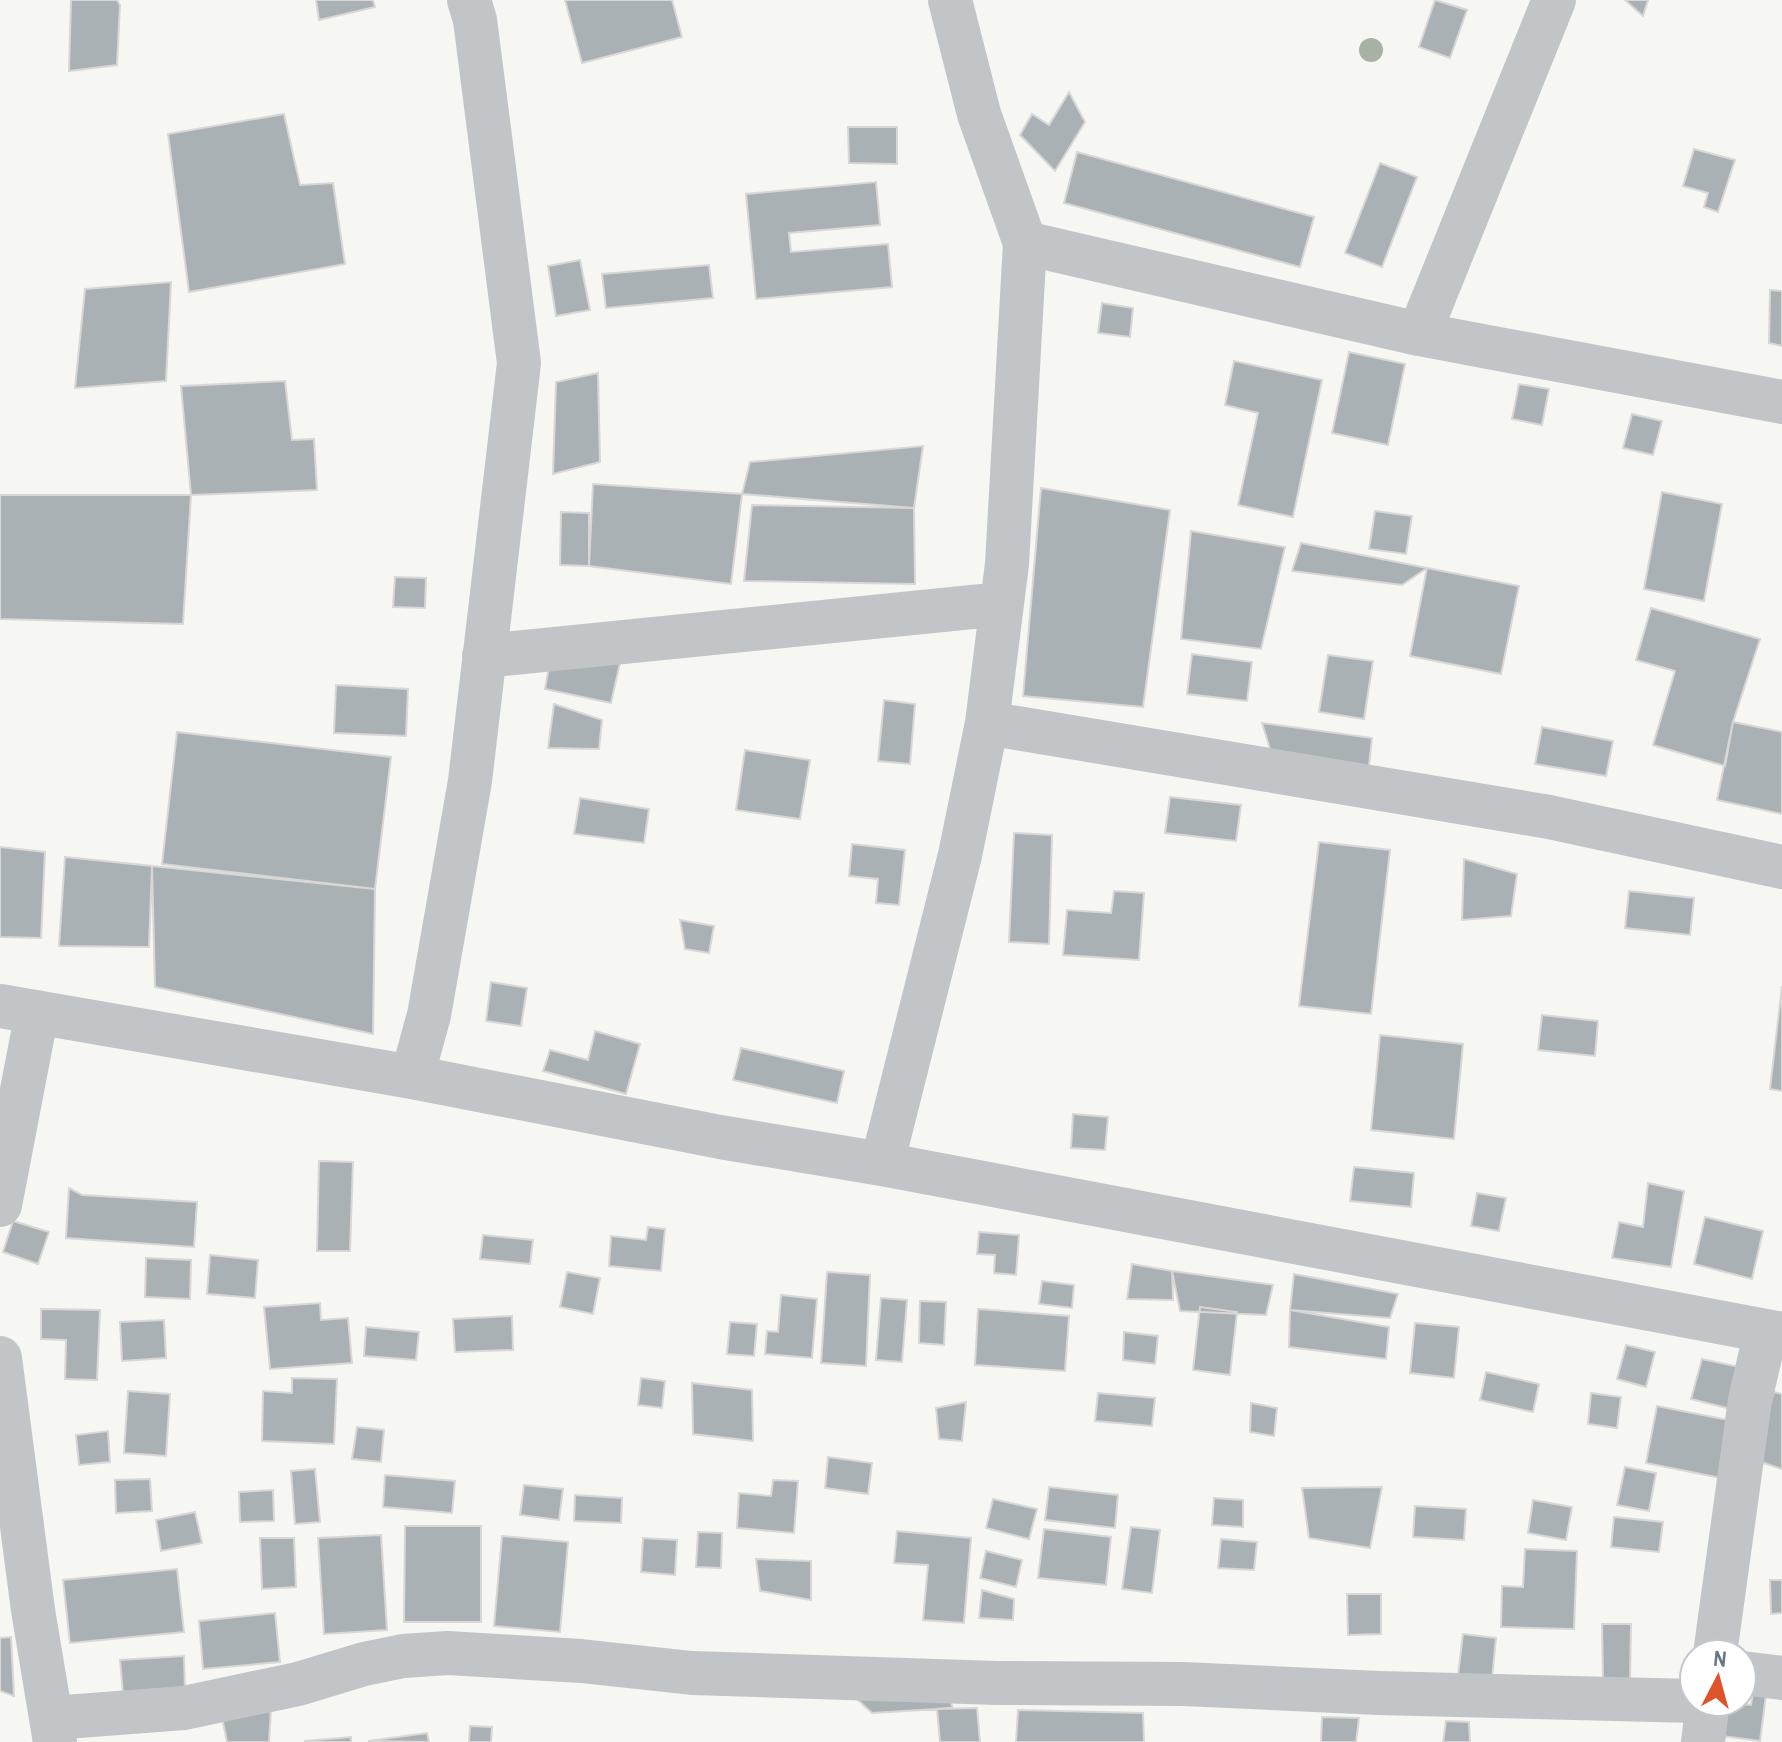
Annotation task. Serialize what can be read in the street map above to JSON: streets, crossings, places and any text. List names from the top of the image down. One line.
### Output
{"north":"top"}
